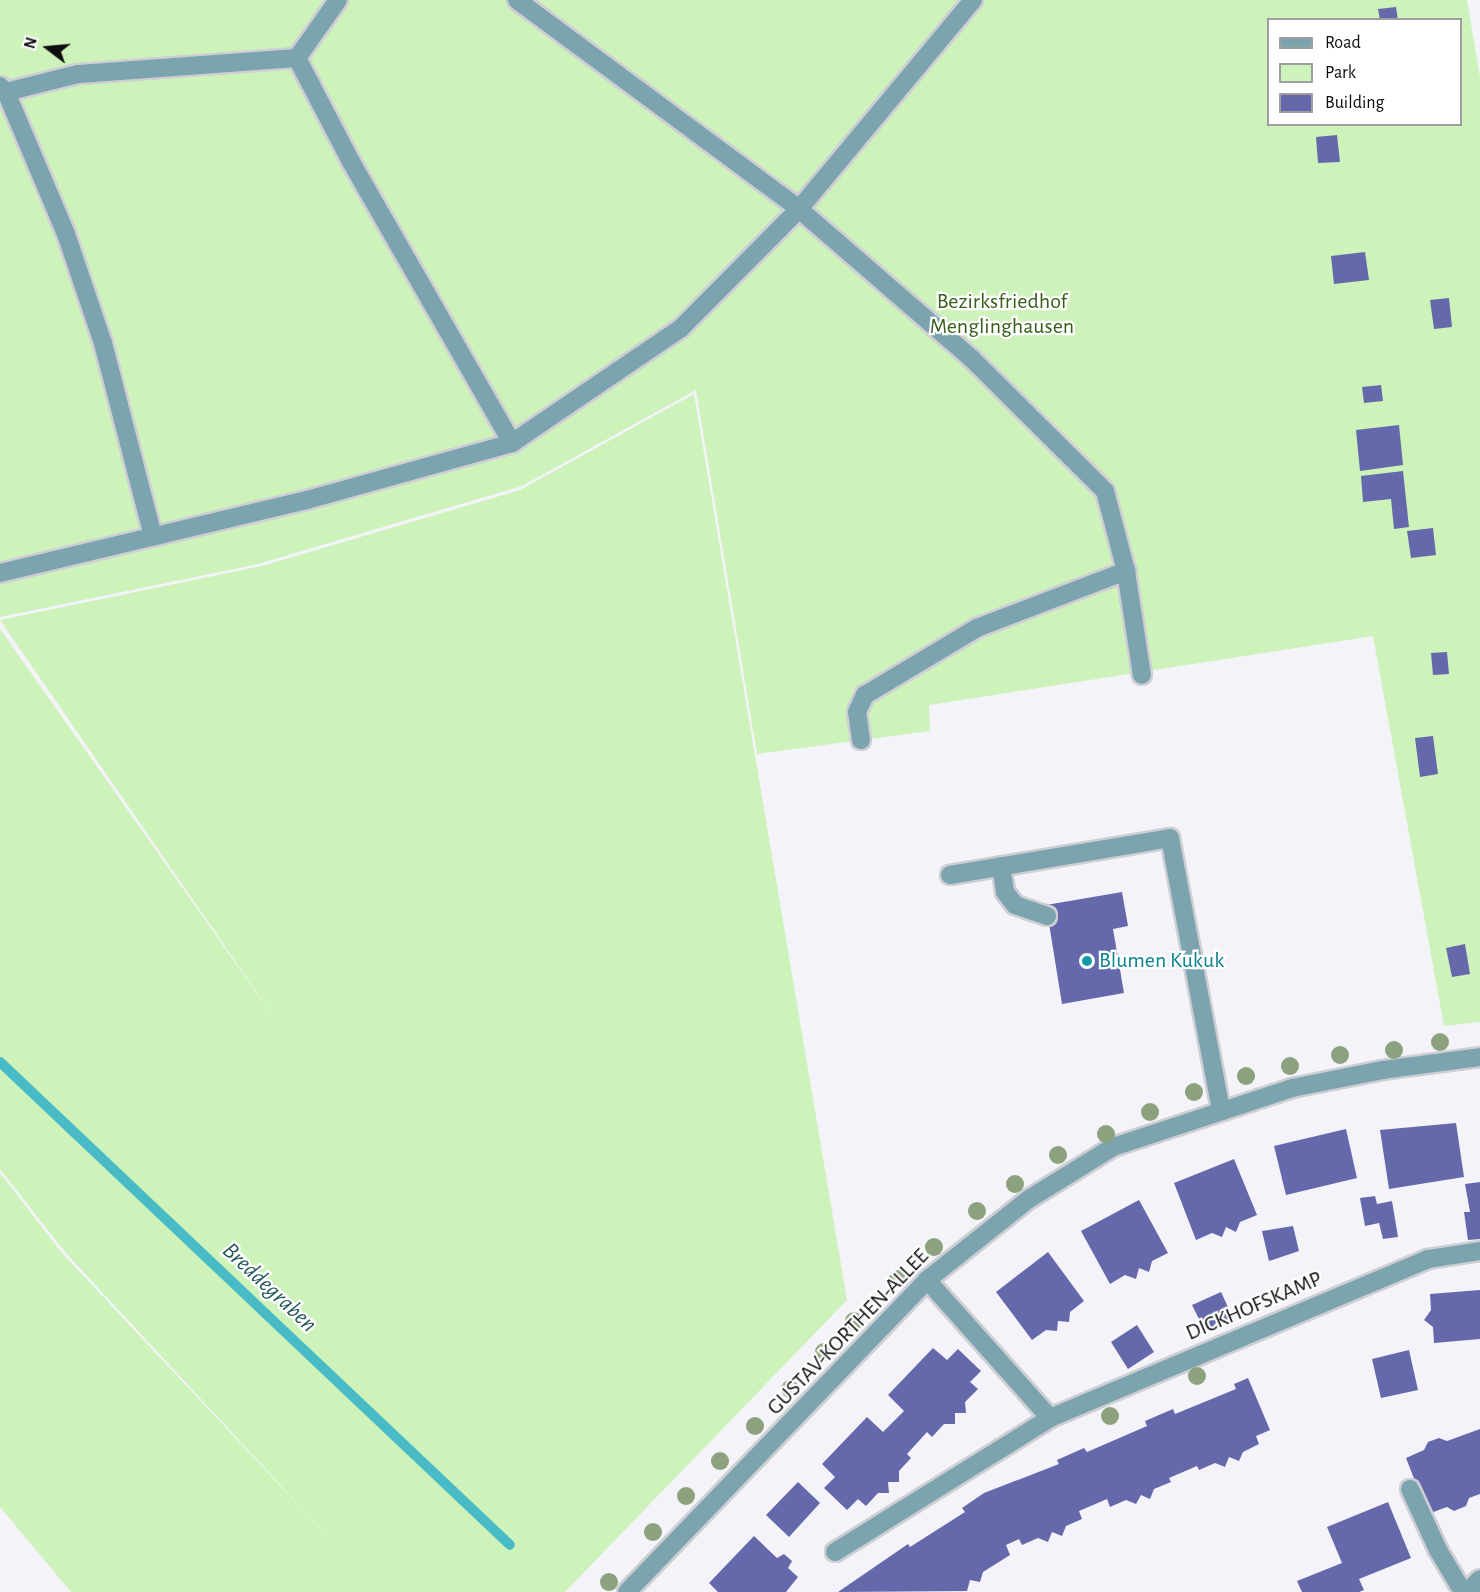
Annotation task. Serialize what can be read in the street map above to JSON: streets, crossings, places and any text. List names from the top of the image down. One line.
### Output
{"streets":{"street":["DICKHOFSKAMP","GUSTAV-KORTHEN-ALLEE"]},"water":["Breddegraben"],"parks":["Bezirksfriedhof Menglinghausen"],"places":["Blumen Kukuk"],"legend":["Road","Park","Building"],"north":"left"}
